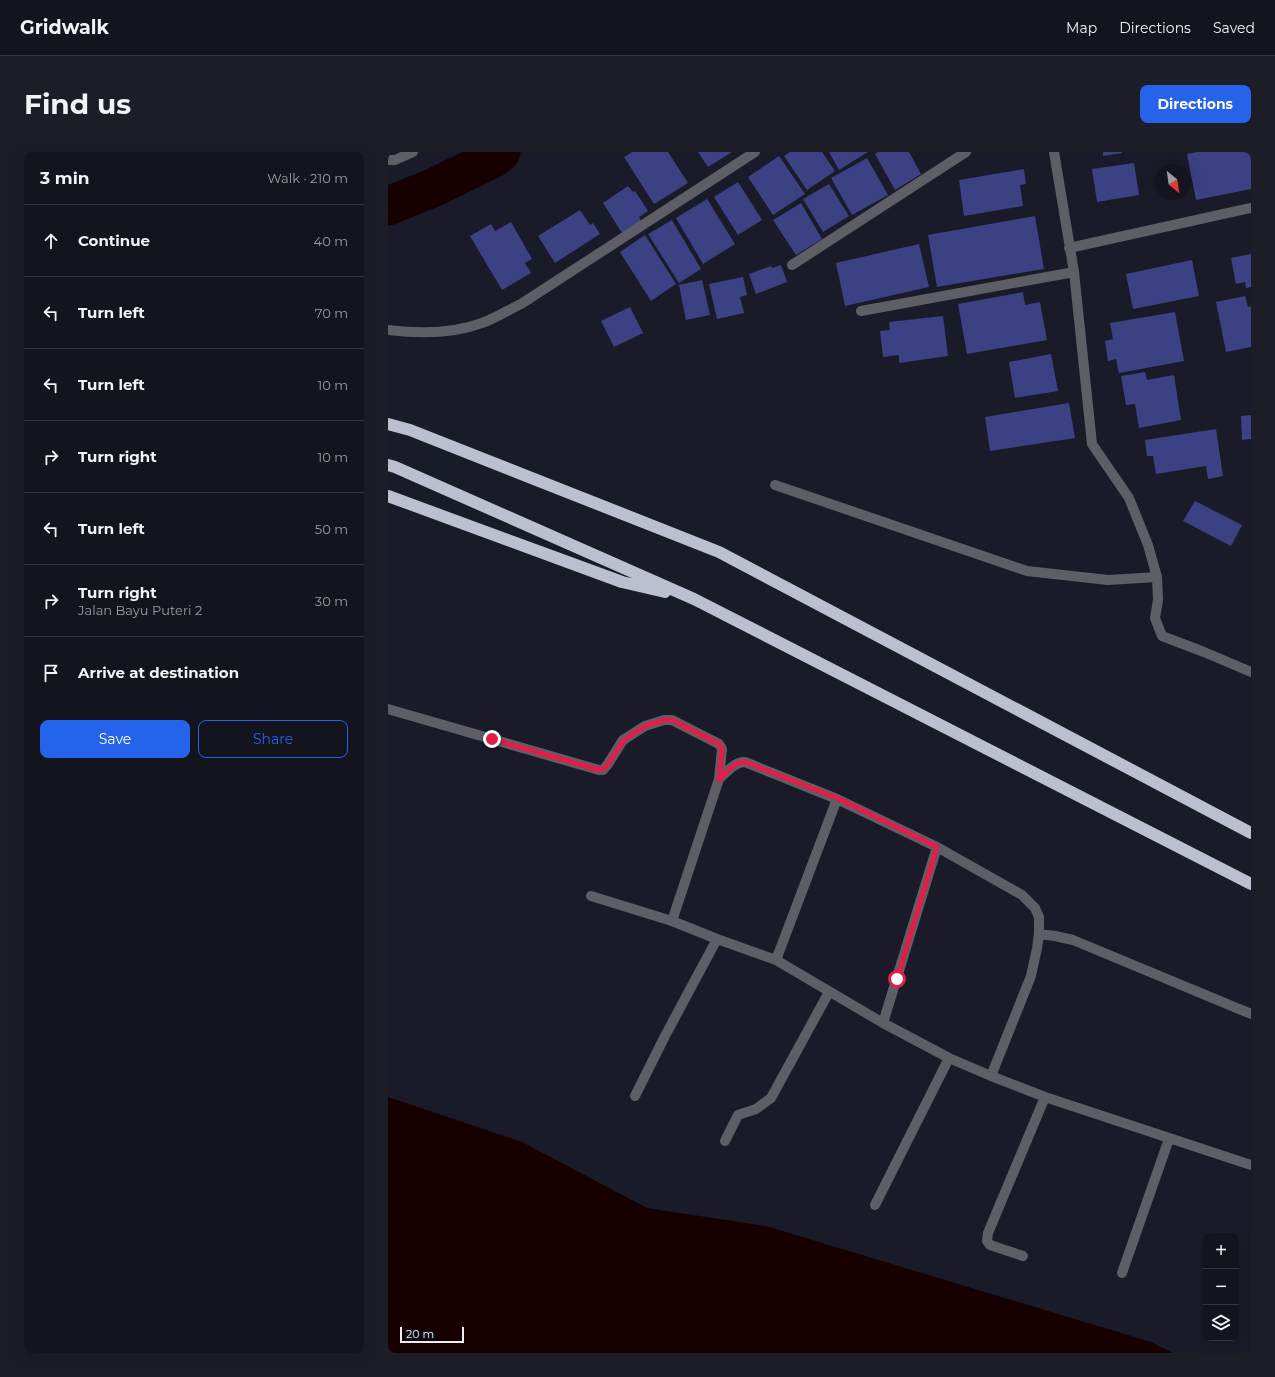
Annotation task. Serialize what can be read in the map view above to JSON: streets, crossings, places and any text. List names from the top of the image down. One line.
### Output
{"scale_bar":"20 m","north":"bottom right","page":{"header":"Gridwalk","nav":["Map","Directions","Saved"],"buttons":["Directions",["Save","Share"]],"title":"Find us","heading":["3 min","Walk · 210 m"],"list":[["Continue","40 m"],["Turn left","70 m"],["Turn left","10 m"],["Turn right","10 m"],["Turn left","50 m"],["Turn right","Jalan Bayu Puteri 2","30 m"],"Arrive at destination"],"map_buttons":["+","−"],"scale":"20 m"}}
